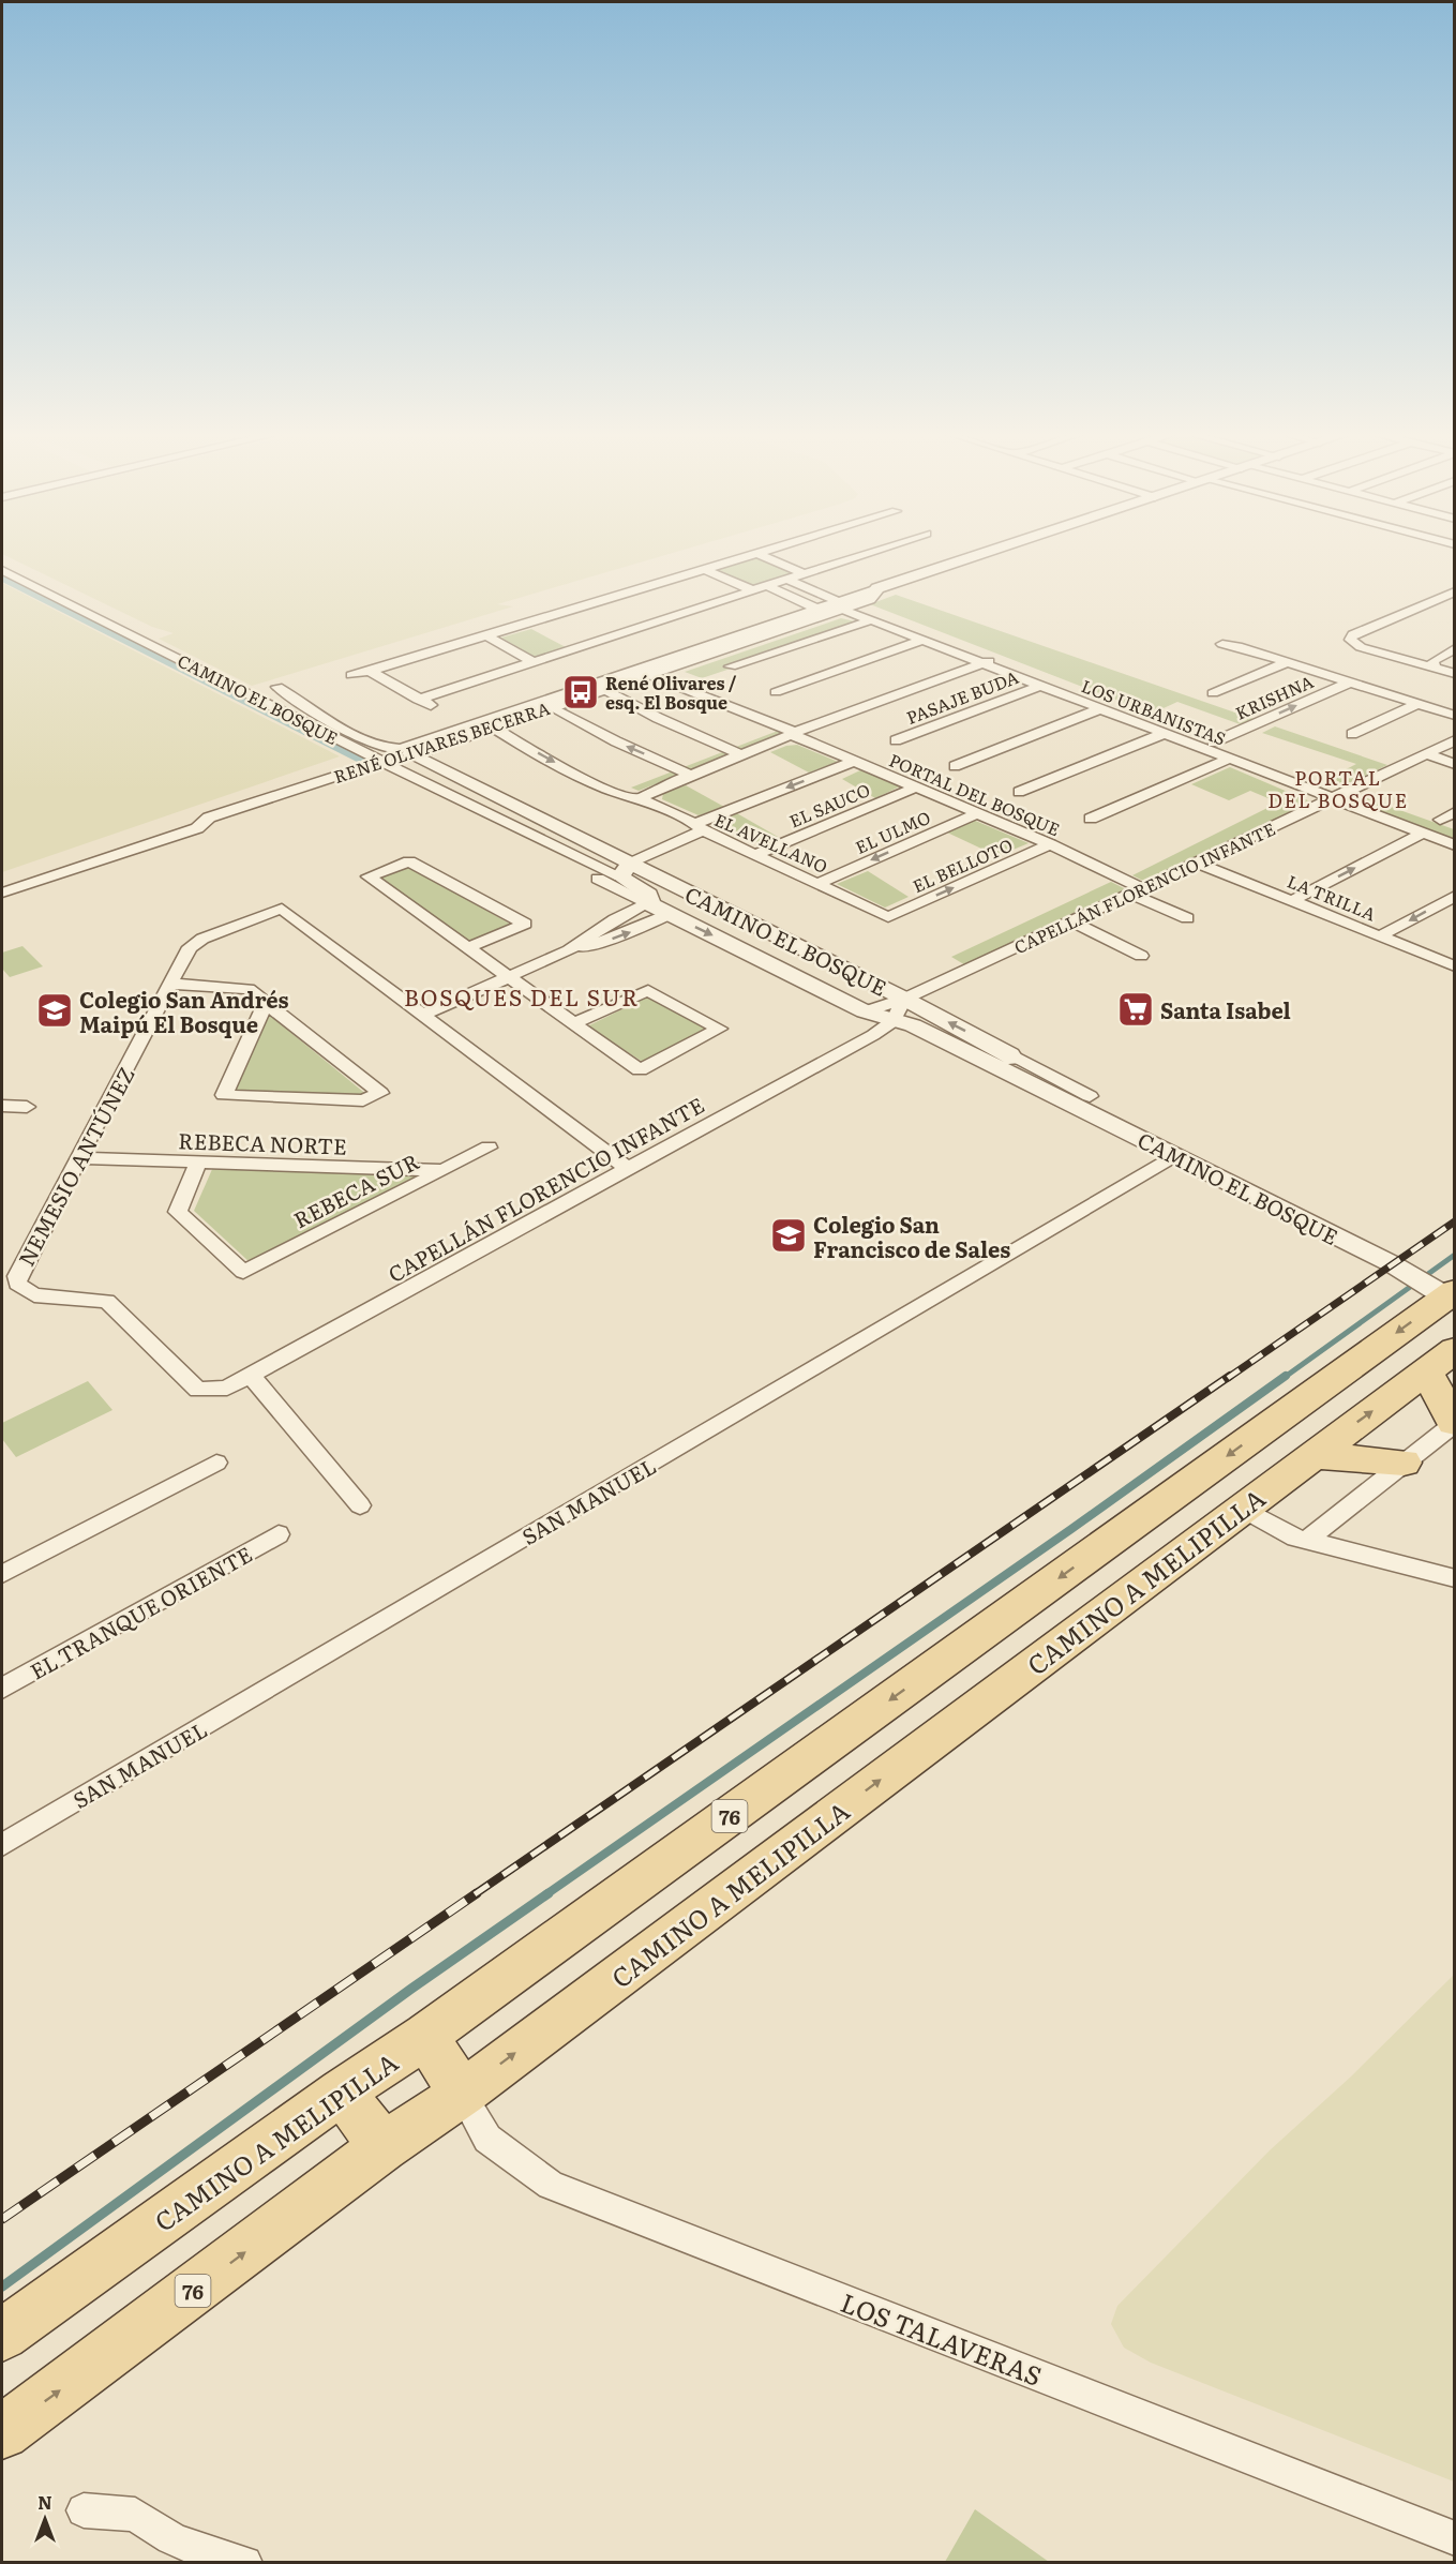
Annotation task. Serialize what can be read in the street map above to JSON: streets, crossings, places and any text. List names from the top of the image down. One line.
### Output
{"streets":{"main road":["CAMINO A MELIPILLA","76"],"street":["PASAJE BUDA","KRISHNA","CAMINO EL BOSQUE","LOS URBANISTAS","RENÉ OLIVARES BECERRA","PORTAL DEL BOSQUE","EL SAUCO","EL ULMO","EL AVELLANO","EL BELLOTO","CAPELLÁN FLORENCIO INFANTE","LA TRILLA","REBECA NORTE","NEMESIO ANTÚNEZ","REBECA SUR","SAN MANUEL","EL TRANQUE ORIENTE","LOS TALAVERAS"]},"crossings":[["PASAJE BUDA","LOS URBANISTAS"],["KRISHNA","LOS URBANISTAS"],["CAMINO EL BOSQUE","RENÉ OLIVARES BECERRA"],["CAMINO EL BOSQUE","CAPELLÁN FLORENCIO INFANTE"],["CAMINO EL BOSQUE","SAN MANUEL"],["CAMINO EL BOSQUE","CAMINO A MELIPILLA"],["LOS URBANISTAS","RENÉ OLIVARES BECERRA"],["LOS URBANISTAS","CAPELLÁN FLORENCIO INFANTE"],["RENÉ OLIVARES BECERRA","PORTAL DEL BOSQUE"],["RENÉ OLIVARES BECERRA","EL AVELLANO"],["PORTAL DEL BOSQUE","EL SAUCO"],["PORTAL DEL BOSQUE","EL ULMO"],["PORTAL DEL BOSQUE","EL BELLOTO"],["PORTAL DEL BOSQUE","CAPELLÁN FLORENCIO INFANTE"],["EL SAUCO","EL AVELLANO"],["EL ULMO","EL AVELLANO"],["EL AVELLANO","EL BELLOTO"],["CAPELLÁN FLORENCIO INFANTE","LA TRILLA"],["CAPELLÁN FLORENCIO INFANTE","NEMESIO ANTÚNEZ"],["REBECA NORTE","NEMESIO ANTÚNEZ"],["REBECA NORTE","REBECA SUR"],["CAMINO A MELIPILLA","LOS TALAVERAS"]],"districts":["PORTAL DEL BOSQUE","BOSQUES DEL SUR"],"places":{"bus stop":["René Olivares / esq. El Bosque"],"supermarket":["Santa Isabel"],"school or university":["Colegio San Andrés Maipú El Bosque","Colegio San Francisco de Sales"]},"north":"top"}
